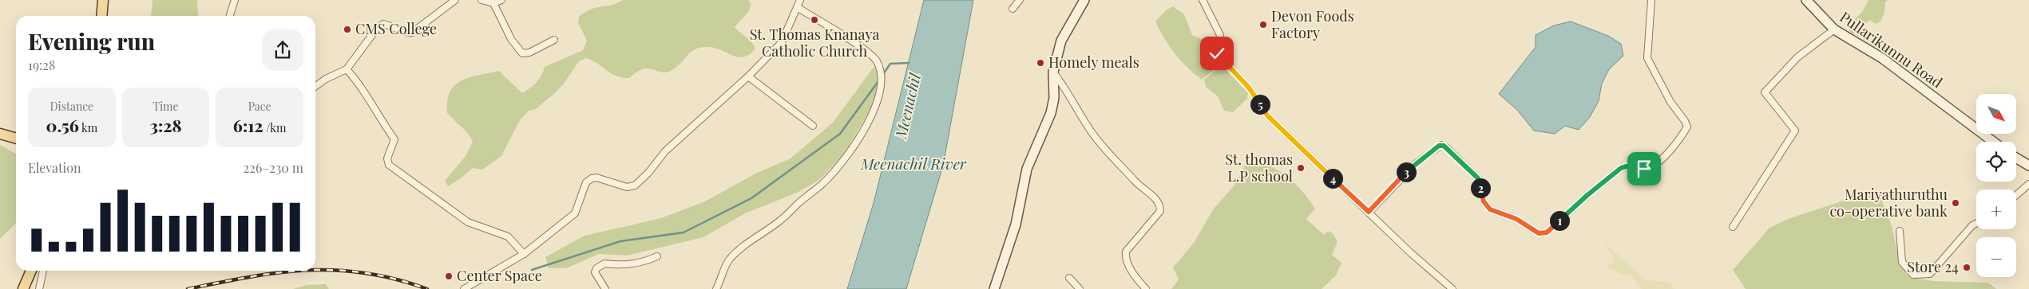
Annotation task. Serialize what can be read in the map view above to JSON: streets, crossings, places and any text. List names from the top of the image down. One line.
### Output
{"streets":{"street":["Pullarikunnu Road"]},"water":["Meenachil","Meenachil River"],"places":["St. Thomas Knanaya Catholic Church","Devon Foods Factory","CMS College","Homely meals","St. thomas L.P school","Mariyathuruthu co-operative bank","Store 24","Center Space"],"north":"bottom right","page":{"heading":["Evening run","19:28"],"stats":[["Distance","0.56 km"],["Time","3:28"],["Pace","6:12 /km"]],"map_buttons":["+","−"],"pins":["5","3","4","2","1"],"chart":["Elevation","226–230 m"]}}
